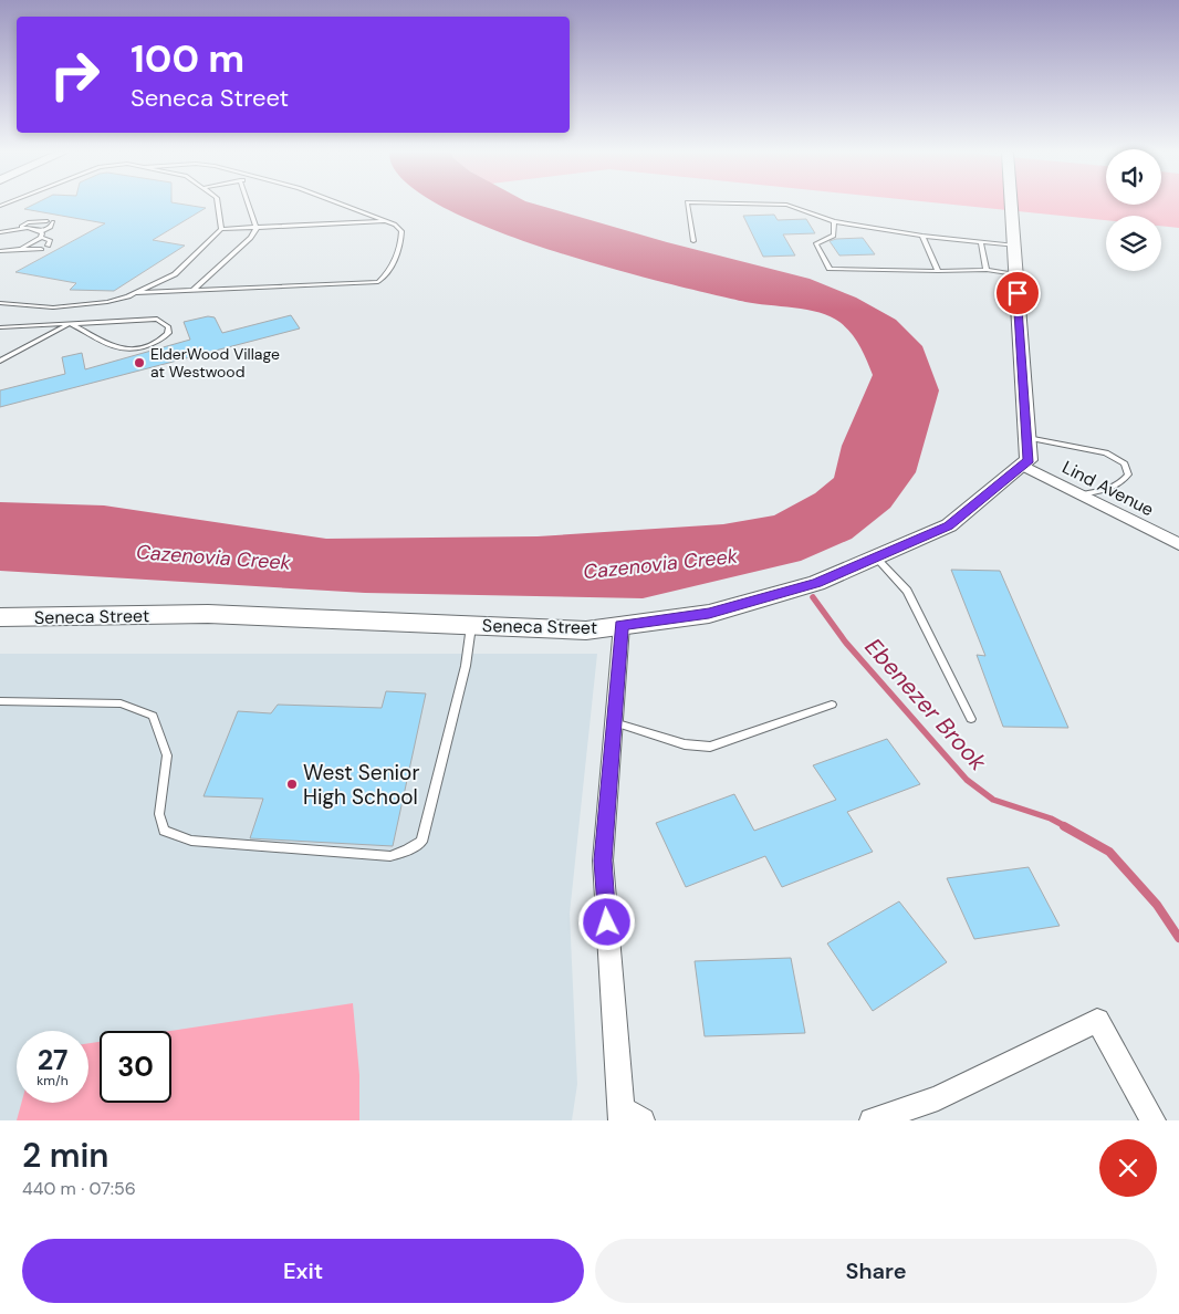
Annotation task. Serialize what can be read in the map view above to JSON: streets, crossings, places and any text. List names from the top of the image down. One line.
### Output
{"streets":{"street":["Lind Avenue","Seneca Street"]},"crossings":[["Lind Avenue","Seneca Street"]],"water":["Cazenovia Creek","Ebenezer Brook"],"places":["ElderWood Village at Westwood","West Senior High School"],"page":{"turn":["100 m","Seneca Street"],"speed":"27 km/h","limit":"30","heading":["2 min","440 m · 07:56"],"buttons":["Exit","Share"]}}
